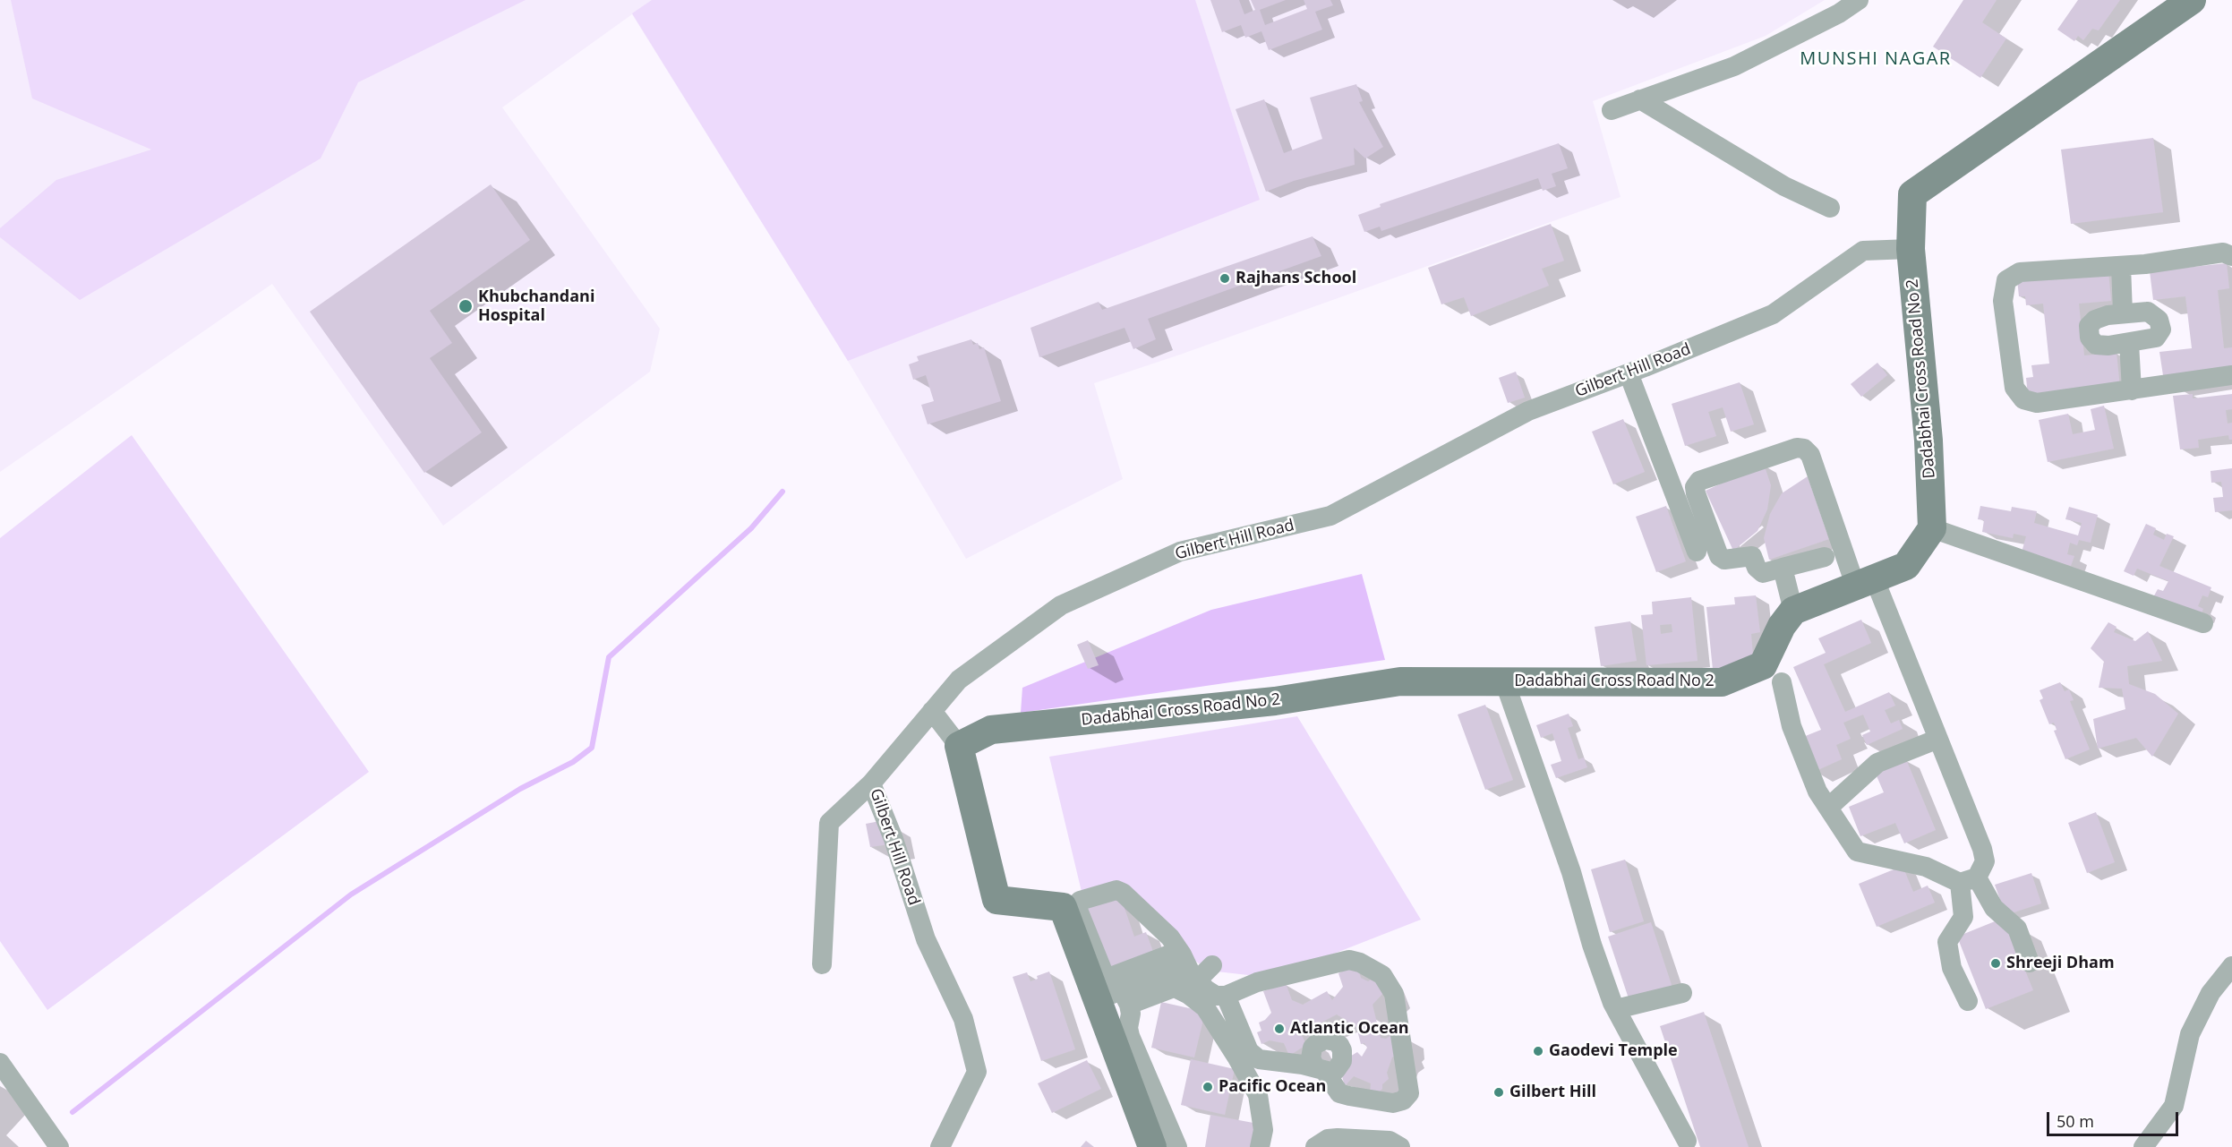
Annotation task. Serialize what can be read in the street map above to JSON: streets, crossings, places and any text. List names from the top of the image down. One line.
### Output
{"streets":{"street":["Gilbert Hill Road","Dadabhai Cross Road No 2"]},"crossings":[["Gilbert Hill Road","Dadabhai Cross Road No 2"]],"districts":["MUNSHI NAGAR"],"places":["Rajhans School","Khubchandani Hospital","Shreeji Dham","Atlantic Ocean","Gaodevi Temple","Pacific Ocean","Gilbert Hill"],"scale_bar":"50 m"}
